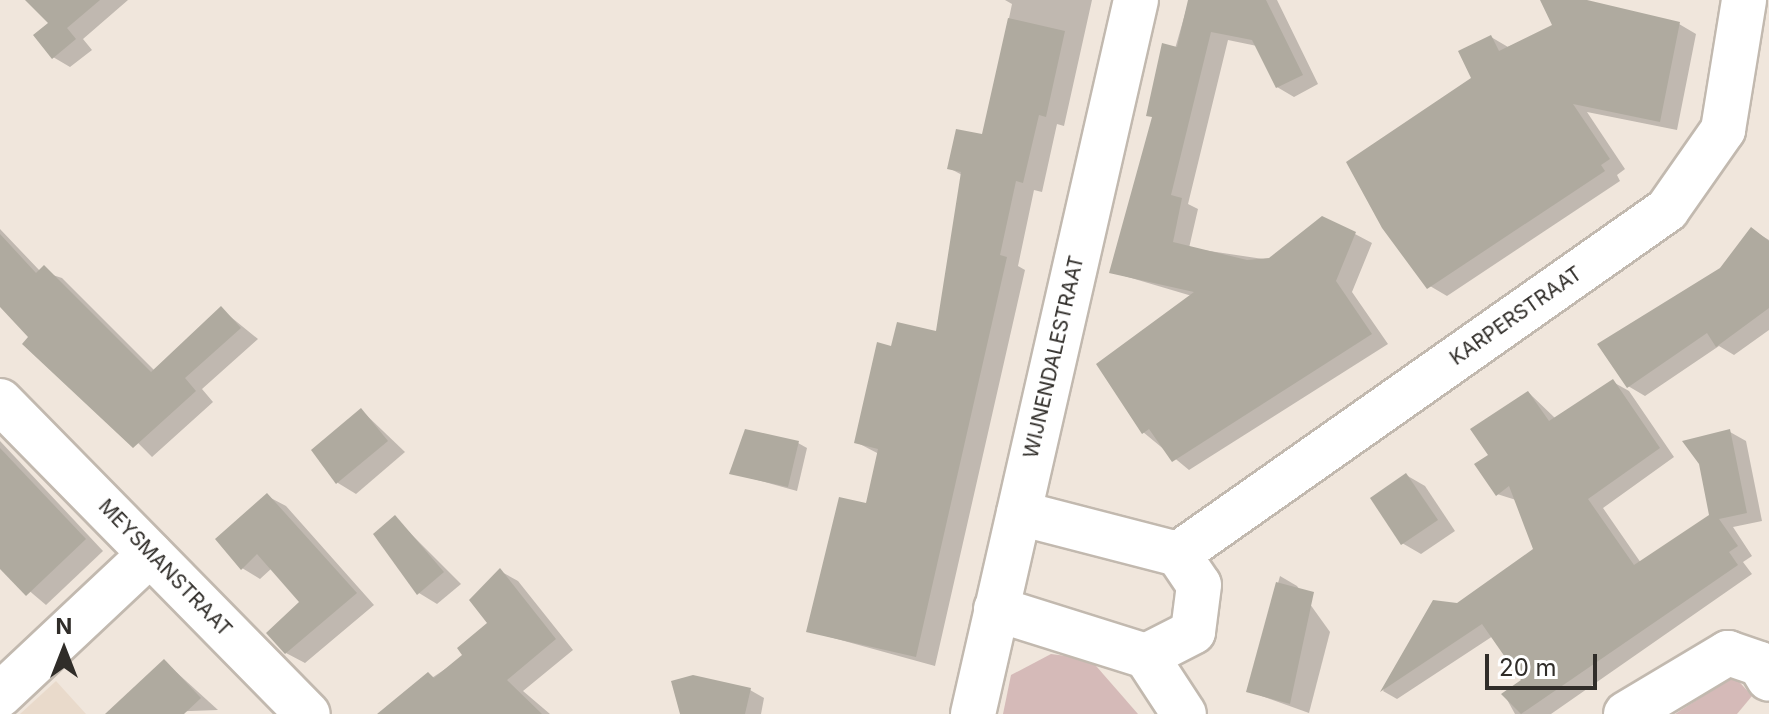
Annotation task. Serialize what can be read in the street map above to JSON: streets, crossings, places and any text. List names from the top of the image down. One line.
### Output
{"streets":{"street":["KARPERSTRAAT","WIJNENDALESTRAAT","MEYSMANSTRAAT"]},"scale_bar":"20 m","north":"top"}
